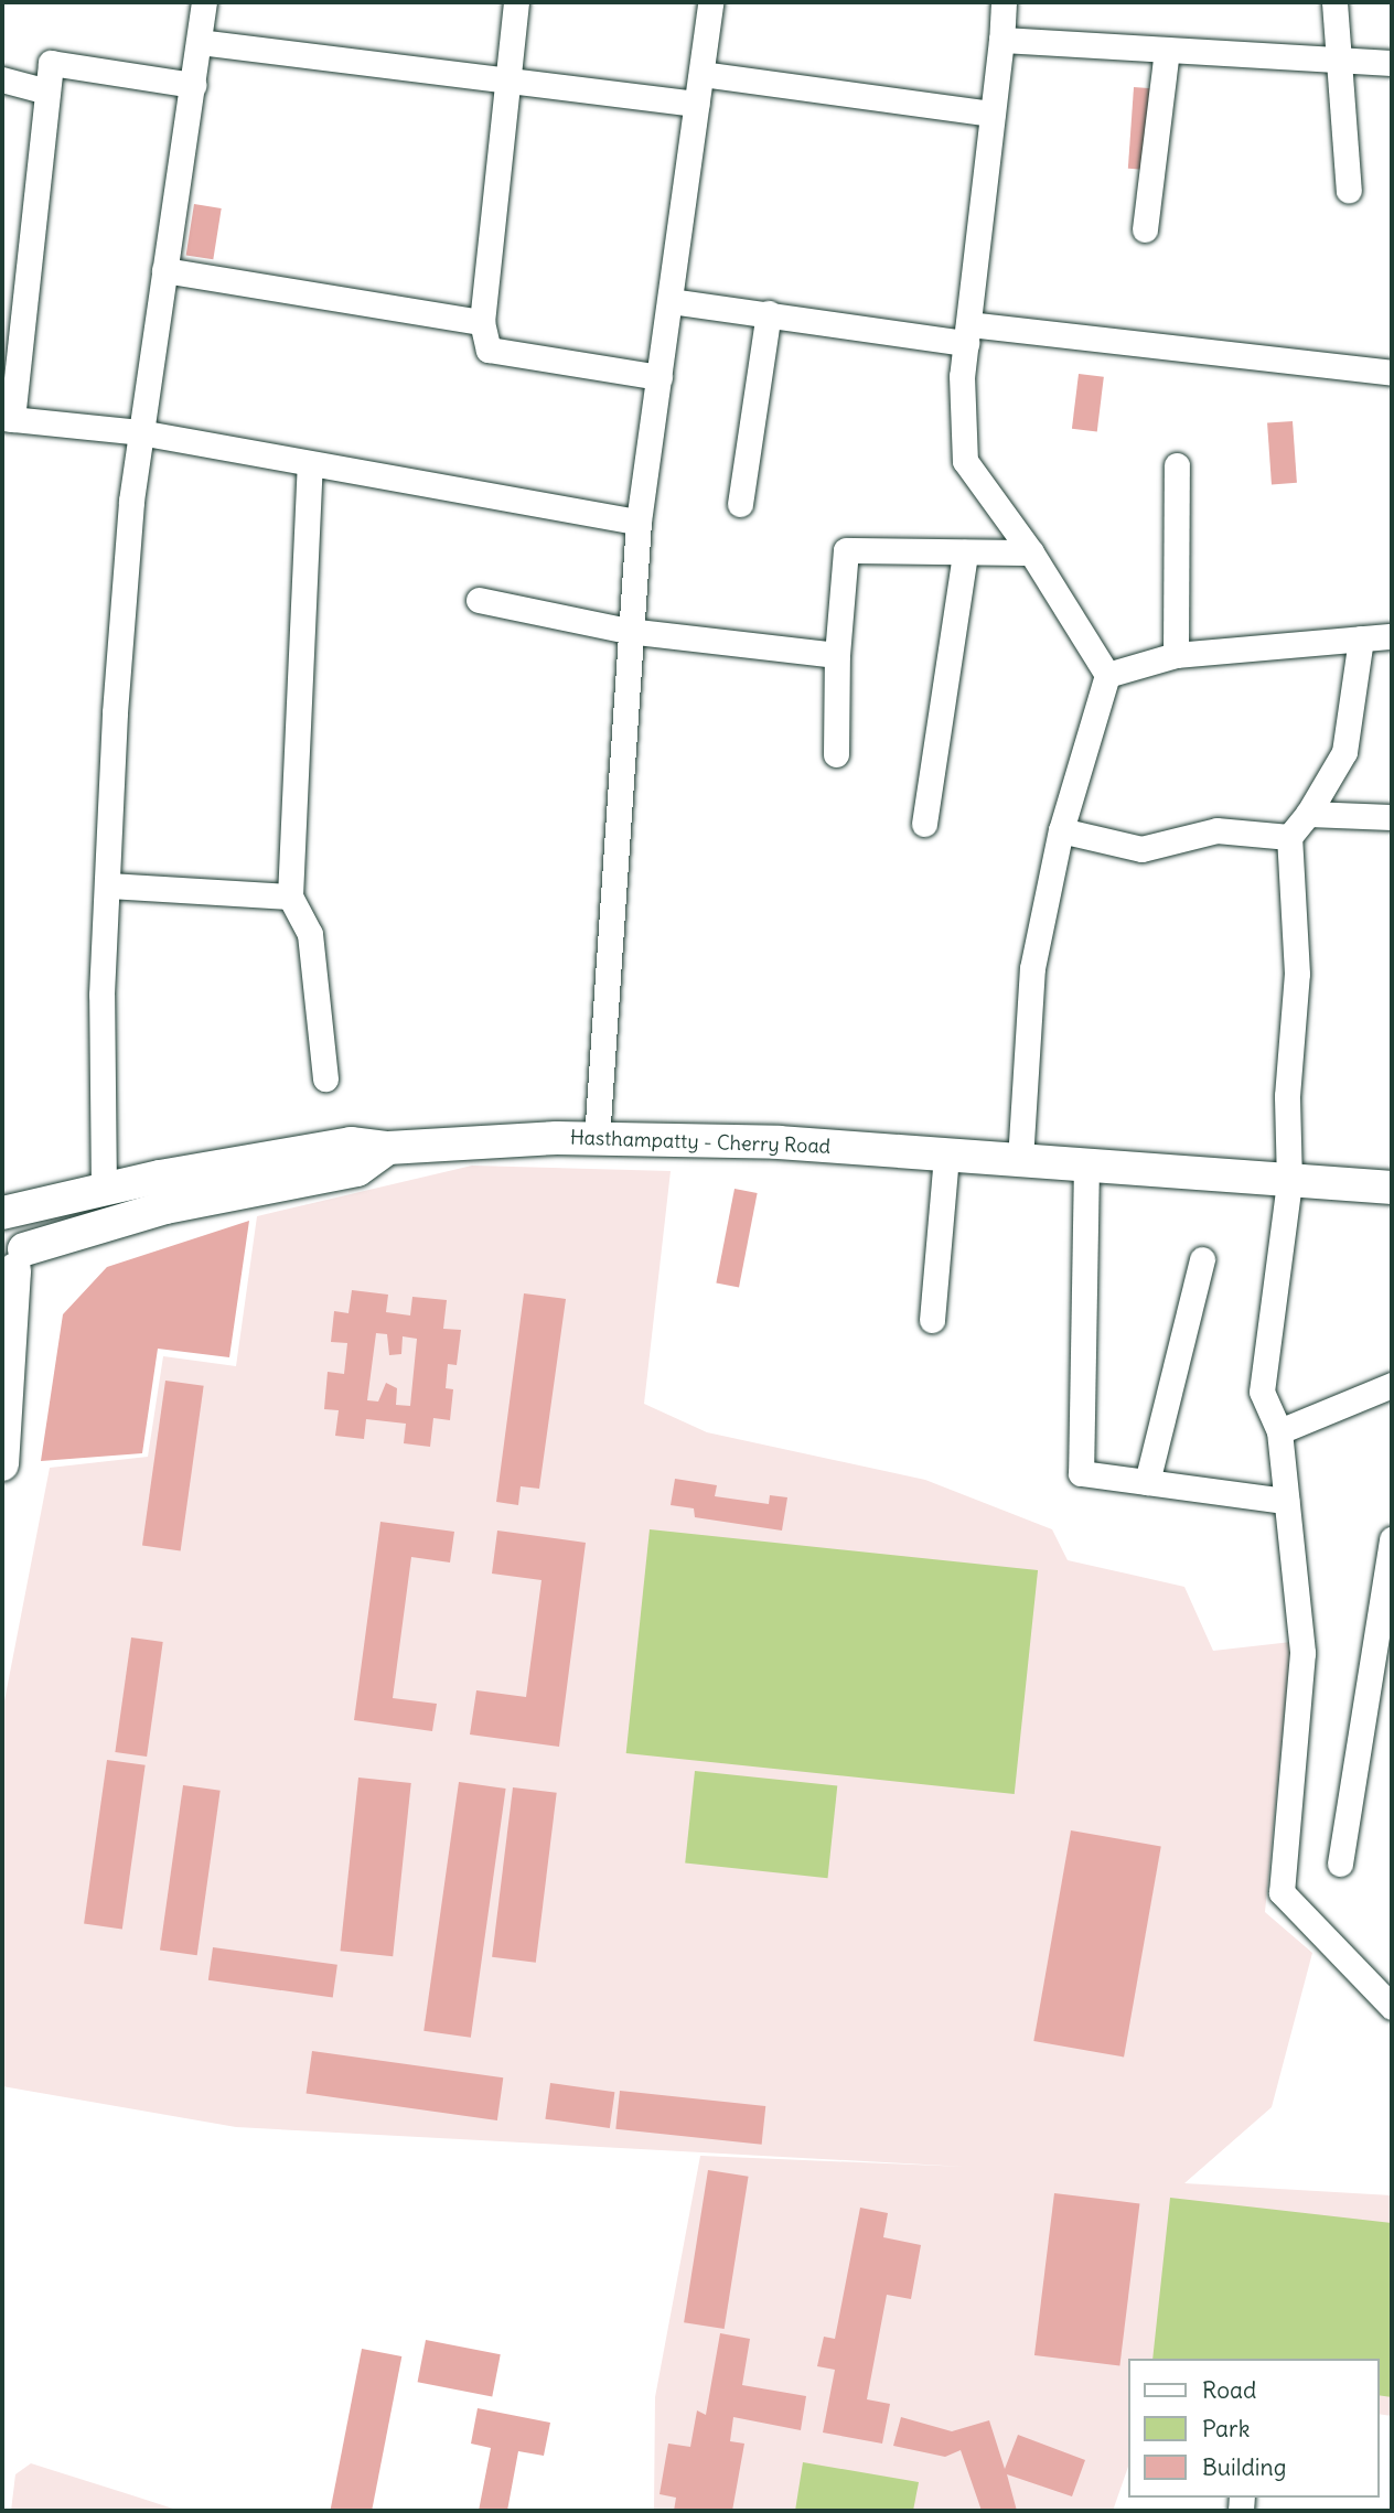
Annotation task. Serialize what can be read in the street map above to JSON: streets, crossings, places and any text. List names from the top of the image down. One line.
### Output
{"streets":{"main road":["Hasthampatty - Cherry Road"]},"legend":["Road","Park","Building"]}
